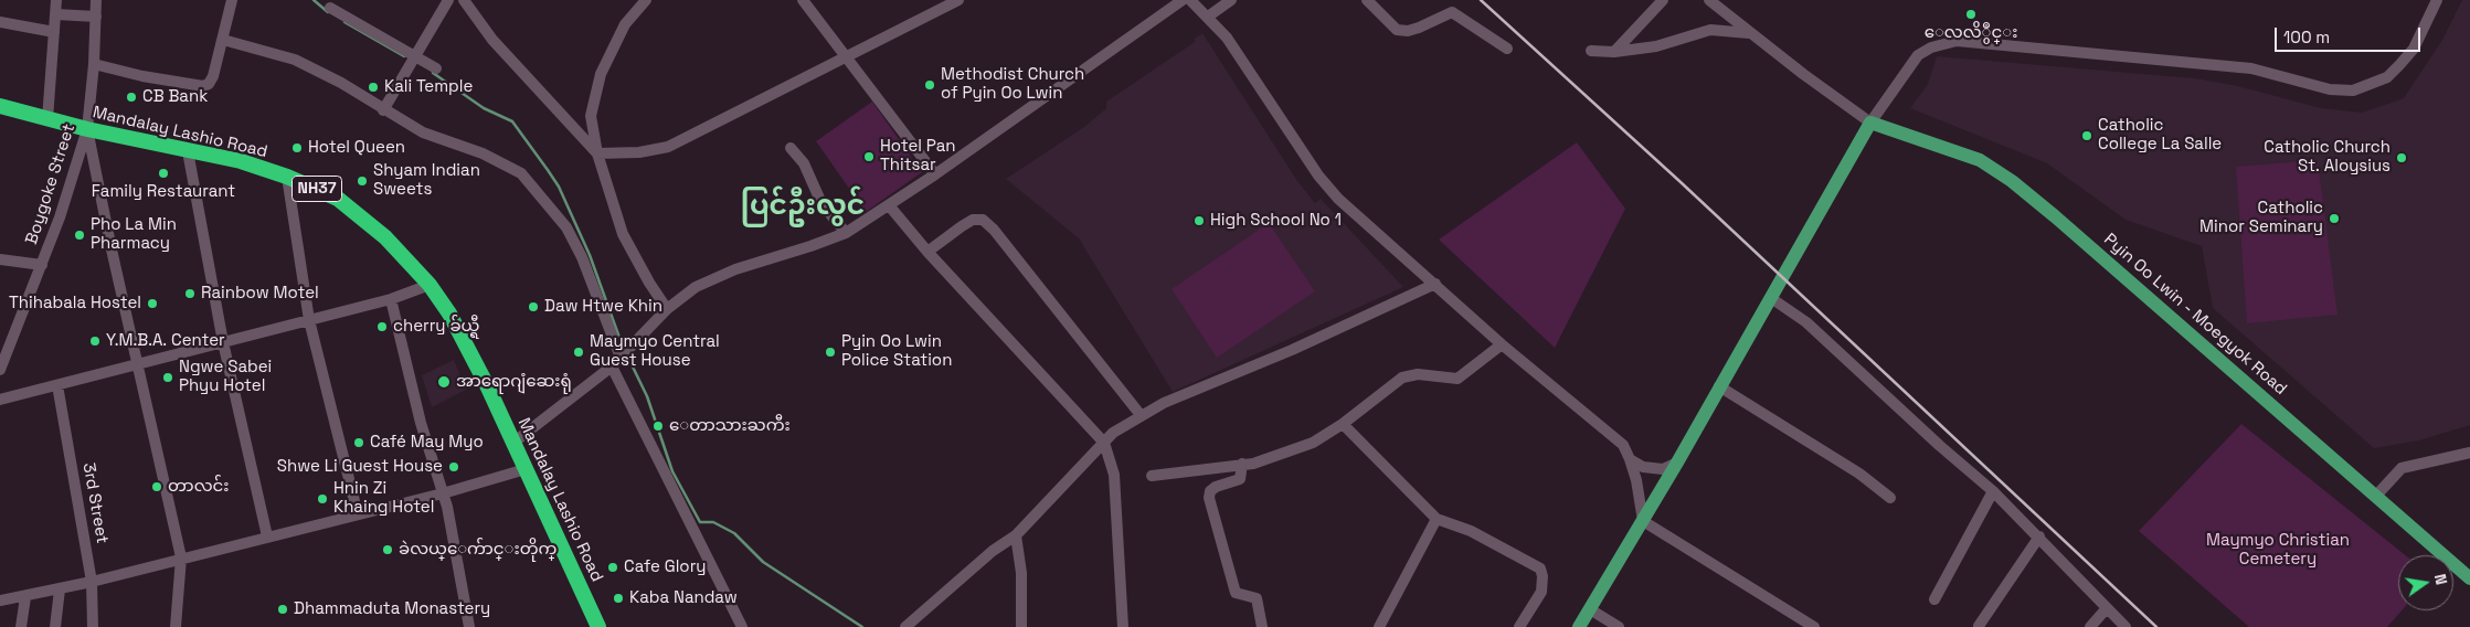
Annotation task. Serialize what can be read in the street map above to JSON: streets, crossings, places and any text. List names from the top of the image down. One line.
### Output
{"streets":{"highway":["Mandalay Lashio Road","NH37"],"main road":["Pyin Oo Lwin - Moegyok Road"],"street":["Boygoke Street","3rd Street"]},"crossings":[["Mandalay Lashio Road","Boygoke Street"]],"districts":["ပြင်ဦးလွင်"],"parks":["Maymyo Christian Cemetery"],"places":["ေလလိွဳင္း","Methodist Church of Pyin Oo Lwin","Kali Temple","CB Bank","Catholic College La Salle","Hotel Queen","Hotel Pan Thitsar","Catholic Church St. Aloysius","Family Restaurant","Shyam Indian Sweets","Catholic Minor Seminary","High School No 1","Pho La Min Pharmacy","Rainbow Motel","Thihabala Hostel","Daw Htwe Khin","cherry ခ်ယ္ရီ","Y.M.B.A. Center","Maymyo Central Guest House","Pyin Oo Lwin Police Station","Ngwe Sabei Phyu Hotel","အာရောဂျံဆေးရုံ","ေတာသားႀကီး","Café May Myo","Shwe Li Guest House","တာလင်း","Hnin Zi Khaing Hotel","ခဲလယ္ေက်ာင္းတိုက္","Cafe Glory","Kaba Nandaw","Dhammaduta Monastery"],"scale_bar":"100 m","north":"right"}
